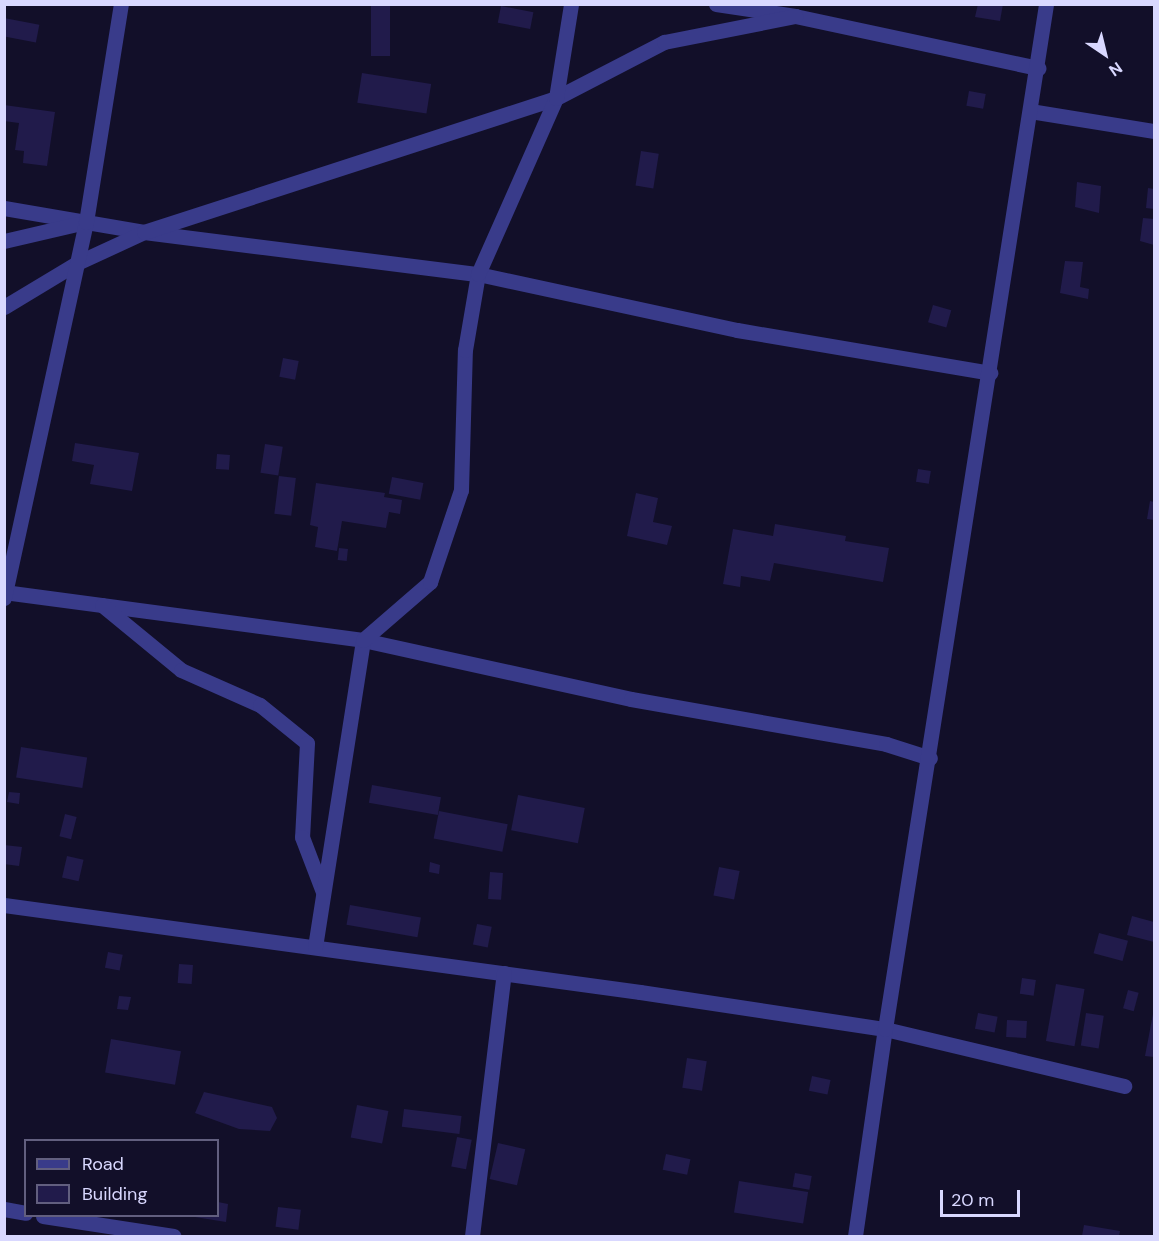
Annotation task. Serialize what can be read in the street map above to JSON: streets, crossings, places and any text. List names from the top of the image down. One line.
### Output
{"legend":["Road","Building"],"scale_bar":"20 m","north":"bottom right"}
